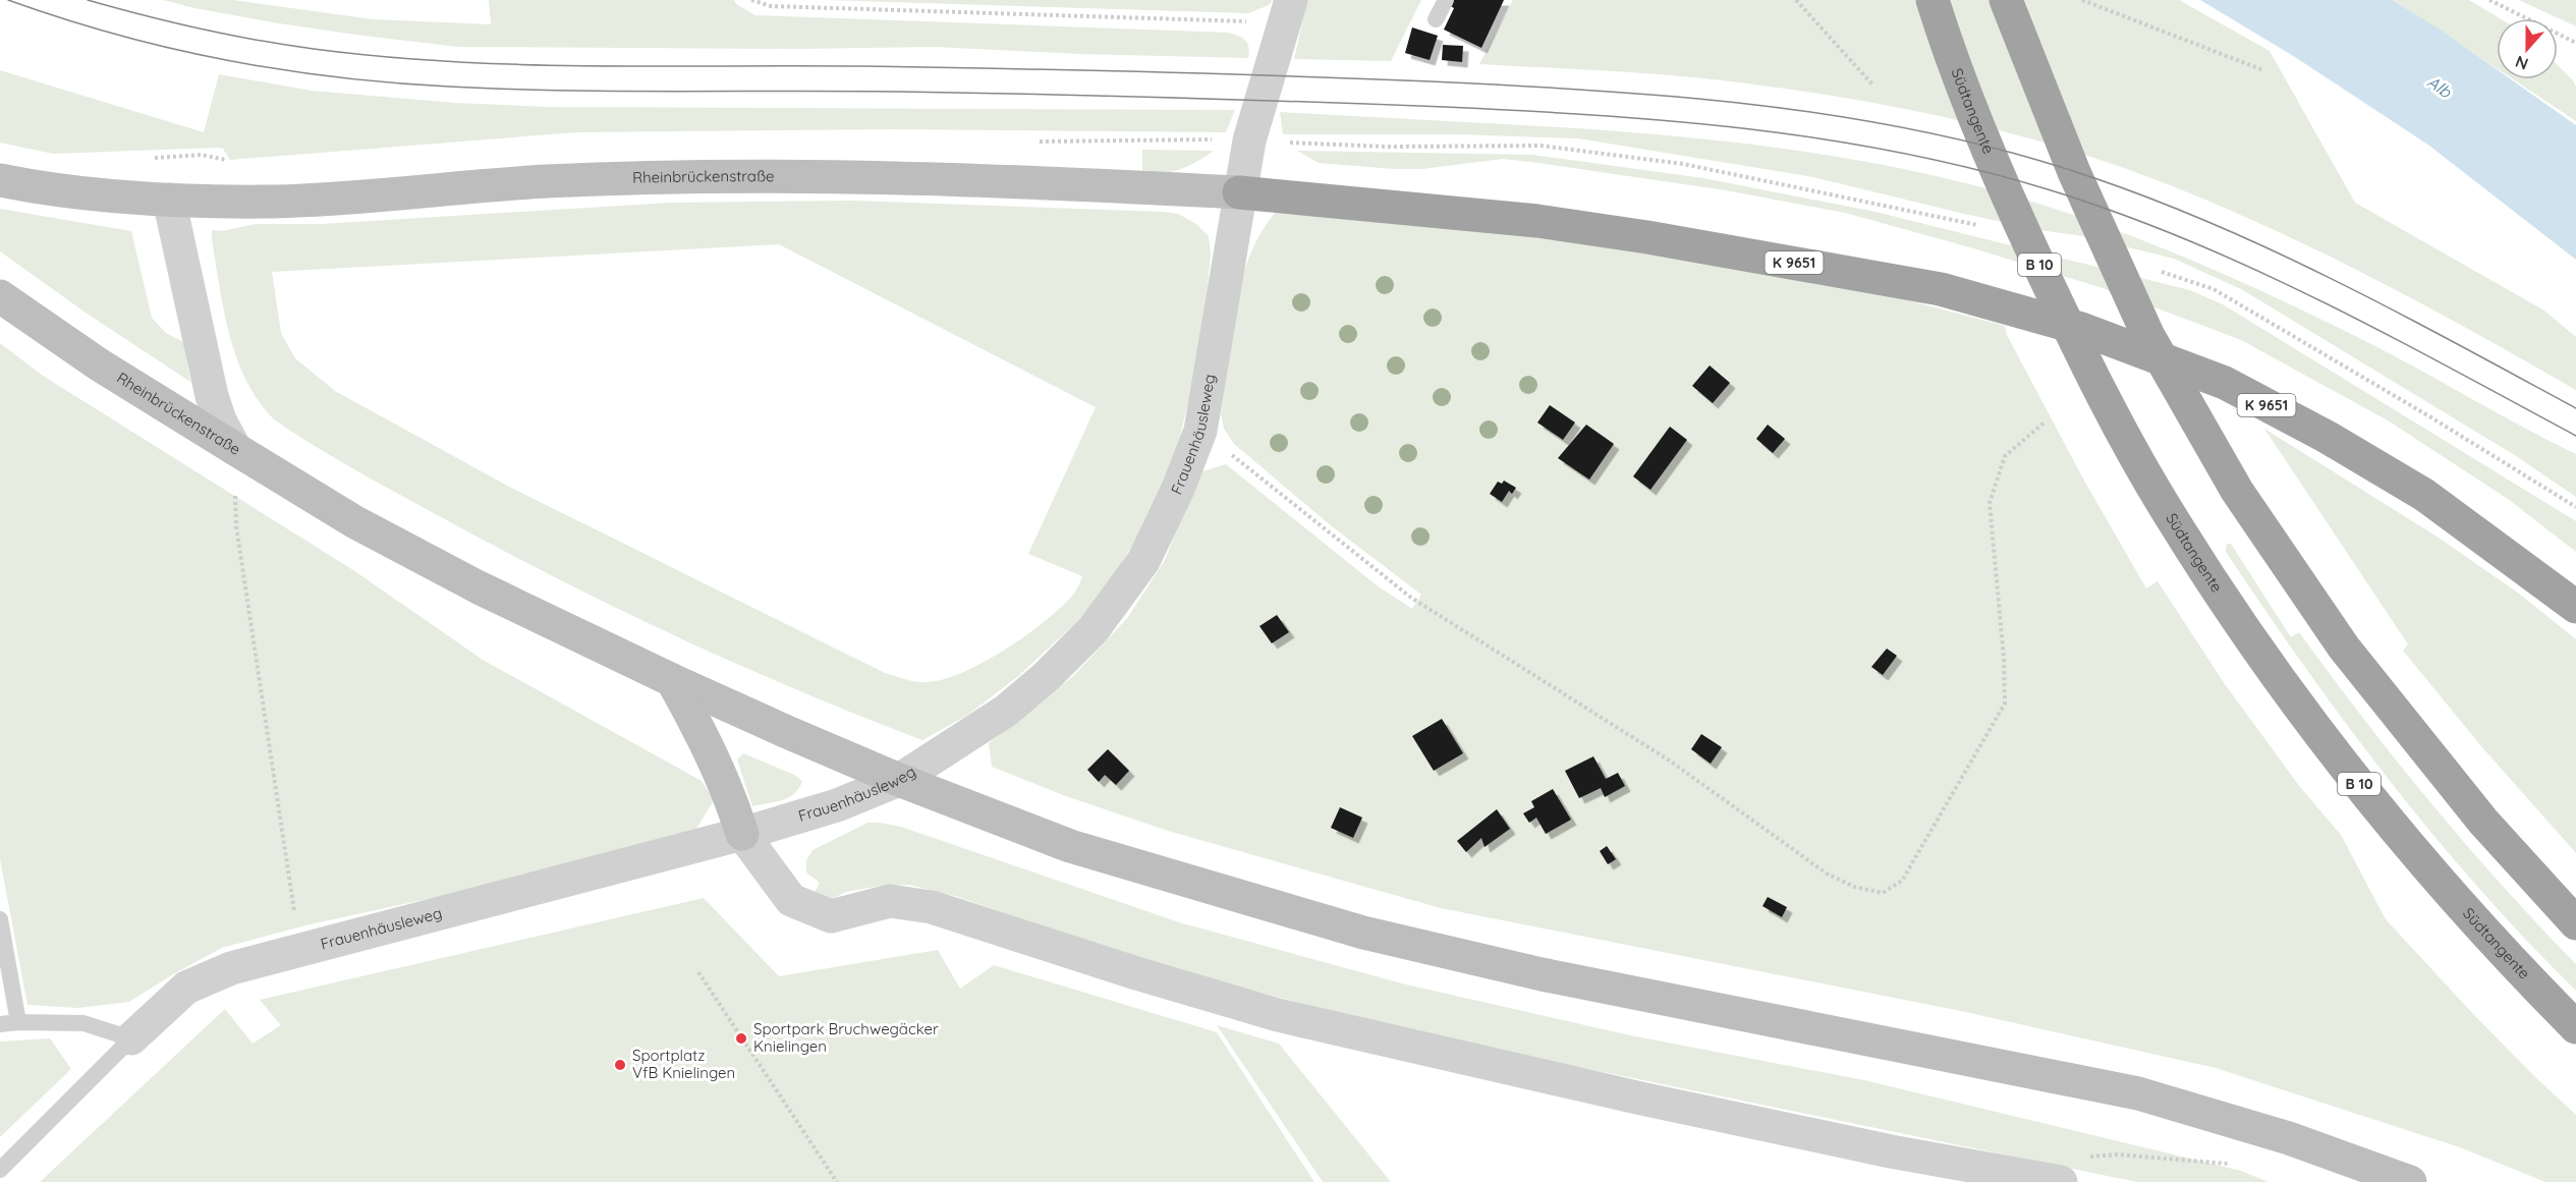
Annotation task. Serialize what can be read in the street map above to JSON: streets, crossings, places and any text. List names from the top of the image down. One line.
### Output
{"streets":{"highway":["Südtangente","K 9651","B 10"],"main road":["Rheinbrückenstraße"],"street":["Frauenhäusleweg"]},"crossings":[["Rheinbrückenstraße","K 9651"],["Rheinbrückenstraße","Frauenhäusleweg"],["K 9651","Frauenhäusleweg"]],"water":["Alb"],"places":["Sportpark Bruchwegäcker Knielingen","Sportplatz VfB Knielingen"],"north":"bottom"}
